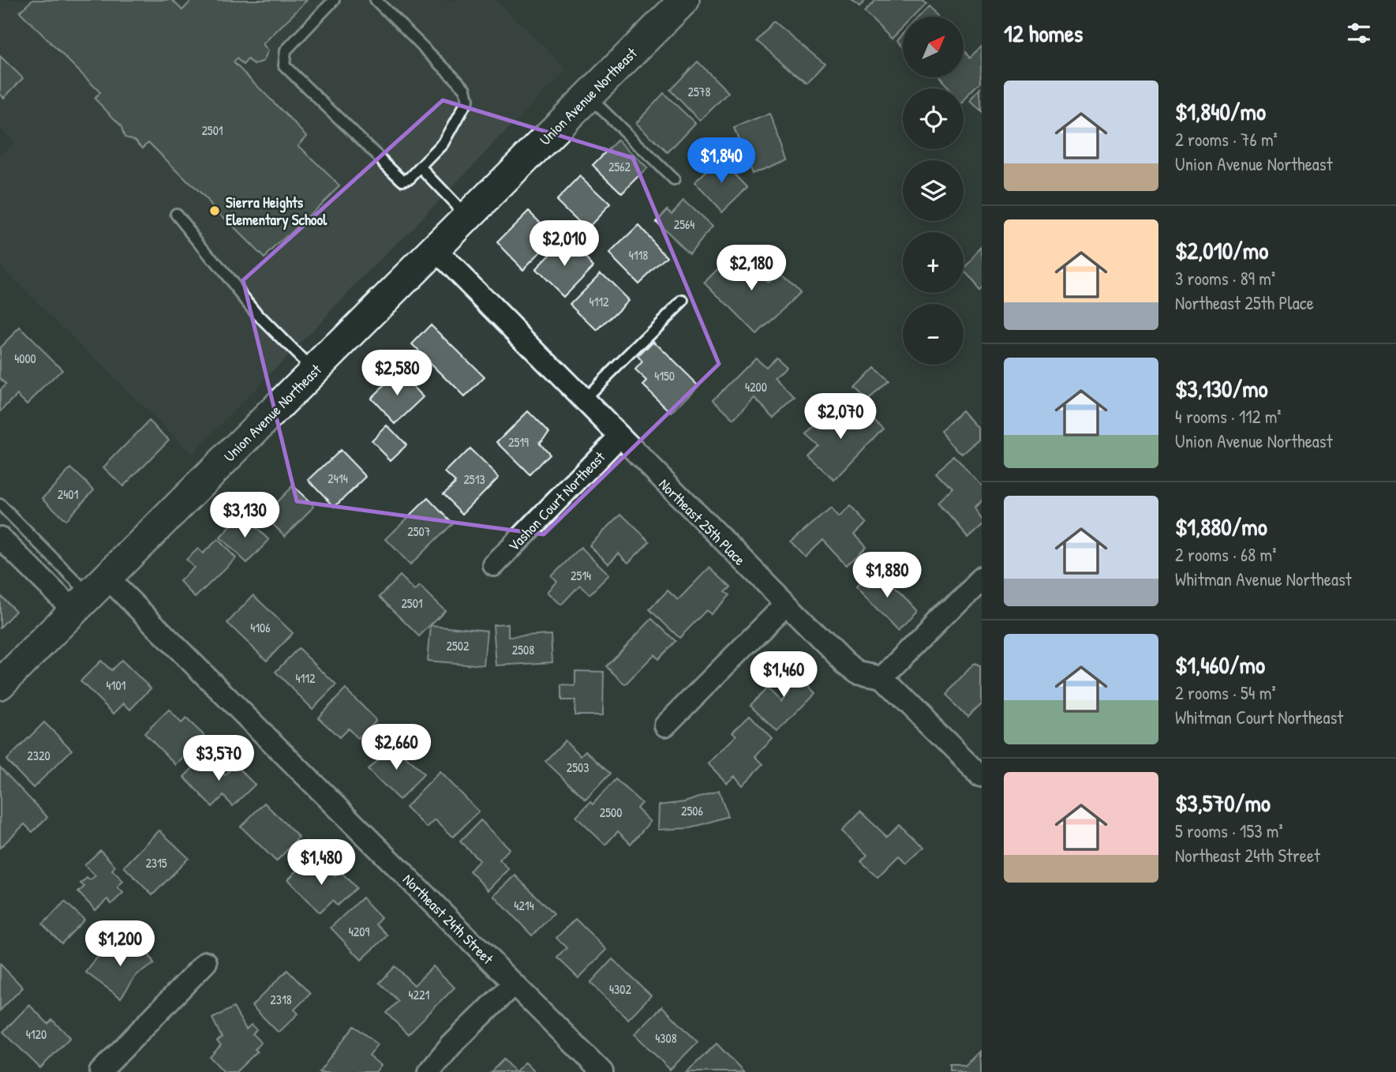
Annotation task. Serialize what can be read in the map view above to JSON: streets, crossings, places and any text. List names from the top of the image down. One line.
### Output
{"streets":{"street":["Union Avenue Northeast","Vashon Court Northeast","Northeast 25th Place","Northeast 24th Street"]},"crossings":[["Union Avenue Northeast","Northeast 25th Place"],["Union Avenue Northeast","Northeast 24th Street"],["Vashon Court Northeast","Northeast 25th Place"]],"places":["Sierra Heights Elementary School"],"house_numbers":["2578","2501","2562","2564","4118","4112","4000","4150","4200","2519","2414","2513","2401","2507","2514","2501","4106","2502","2508","4112","4101","2320","2503","2506","2500","2315","4214","4209","4302","4221","2318","4120","4308"],"north":"top right","page":{"heading":"12 homes","map_buttons":["+","−"],"list":[{"name":"$1,840/mo","note":"2 rooms · 76 m² · Union Avenue Northeast"},{"name":"$2,010/mo","note":"3 rooms · 89 m² · Northeast 25th Place"},{"name":"$3,130/mo","note":"4 rooms · 112 m² · Union Avenue Northeast"},{"name":"$1,880/mo","note":"2 rooms · 68 m² · Whitman Avenue Northeast"},{"name":"$1,460/mo","note":"2 rooms · 54 m² · Whitman Court Northeast"},{"name":"$3,570/mo","note":"5 rooms · 153 m² · Northeast 24th Street"}],"price":["$1,840","$2,010","$2,180","$2,580","$2,070","$3,130","$1,880","$1,460","$2,660","$3,570","$1,480","$1,200"]}}
